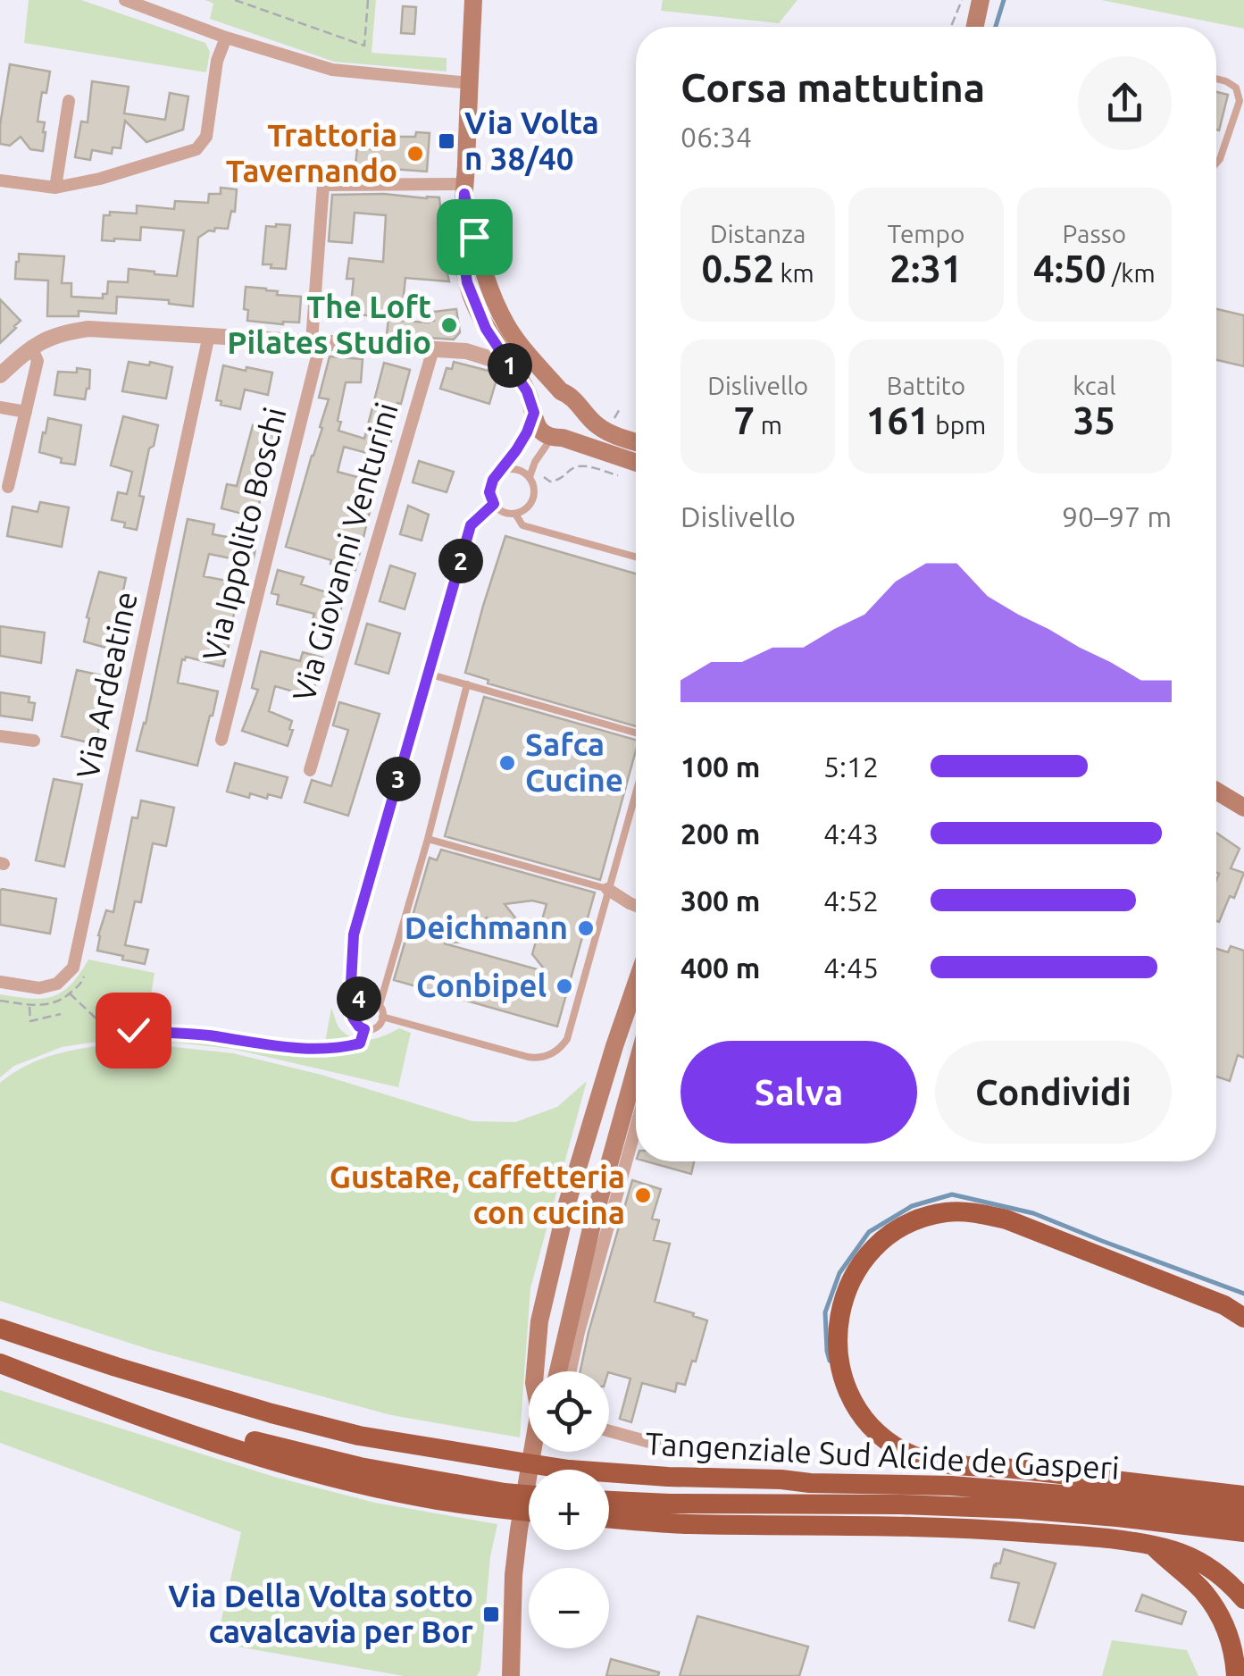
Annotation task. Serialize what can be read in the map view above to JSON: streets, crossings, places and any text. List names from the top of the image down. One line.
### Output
{"streets":{"highway":["Tangenziale Sud Alcide de Gasperi"],"street":["Via Ippolito Boschi","Via Giovanni Venturini","Via Ardeatine"]},"places":{"transit":["Via Volta n 38/40","Via Della Volta sotto cavalcavia per Bor"],"other":["Trattoria Tavernando","The Loft Pilates Studio","Safca Cucine","Deichmann","Conbipel","GustaRe, caffetteria con cucina"]},"page":{"heading":["Corsa mattutina","06:34"],"stats":[["Distanza","0.52 km"],["Tempo","2:31"],["Passo","4:50 /km"],["Dislivello","7 m"],["Battito","161 bpm"],["kcal","35"]],"pins":["1","2","3","4"],"chart":["Dislivello","90–97 m"],"list":[{"name":"100 m","note":"5:12"},{"name":"200 m","note":"4:43"},{"name":"300 m","note":"4:52"},{"name":"400 m","note":"4:45"}],"buttons":["Salva","Condividi"],"map_buttons":["+","−"]}}
